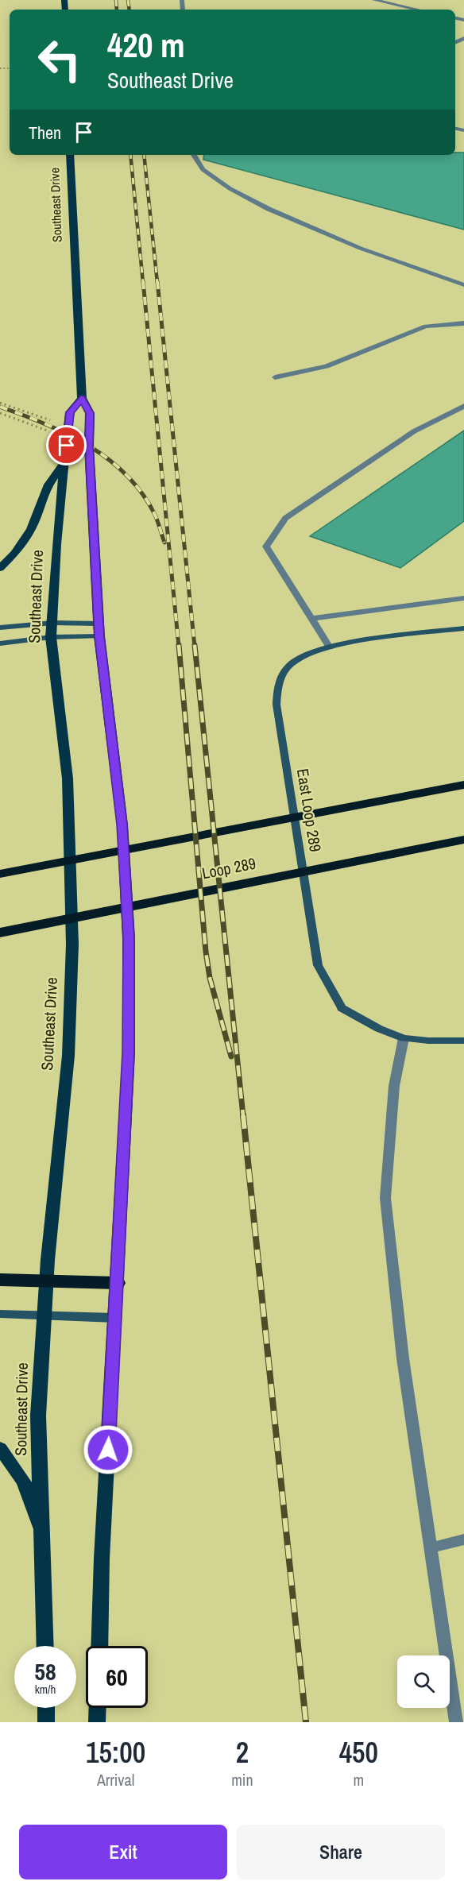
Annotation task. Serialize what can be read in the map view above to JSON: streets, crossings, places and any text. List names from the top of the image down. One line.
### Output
{"streets":{"highway":["Loop 289"],"main road":["Southeast Drive","East Loop 289"]},"page":{"turn":["420 m","Southeast Drive"],"then":"Then","speed":"58 km/h","limit":"60","eta":["15:00","Arrival","2","min","450","m"],"buttons":["Exit","Share"]}}
